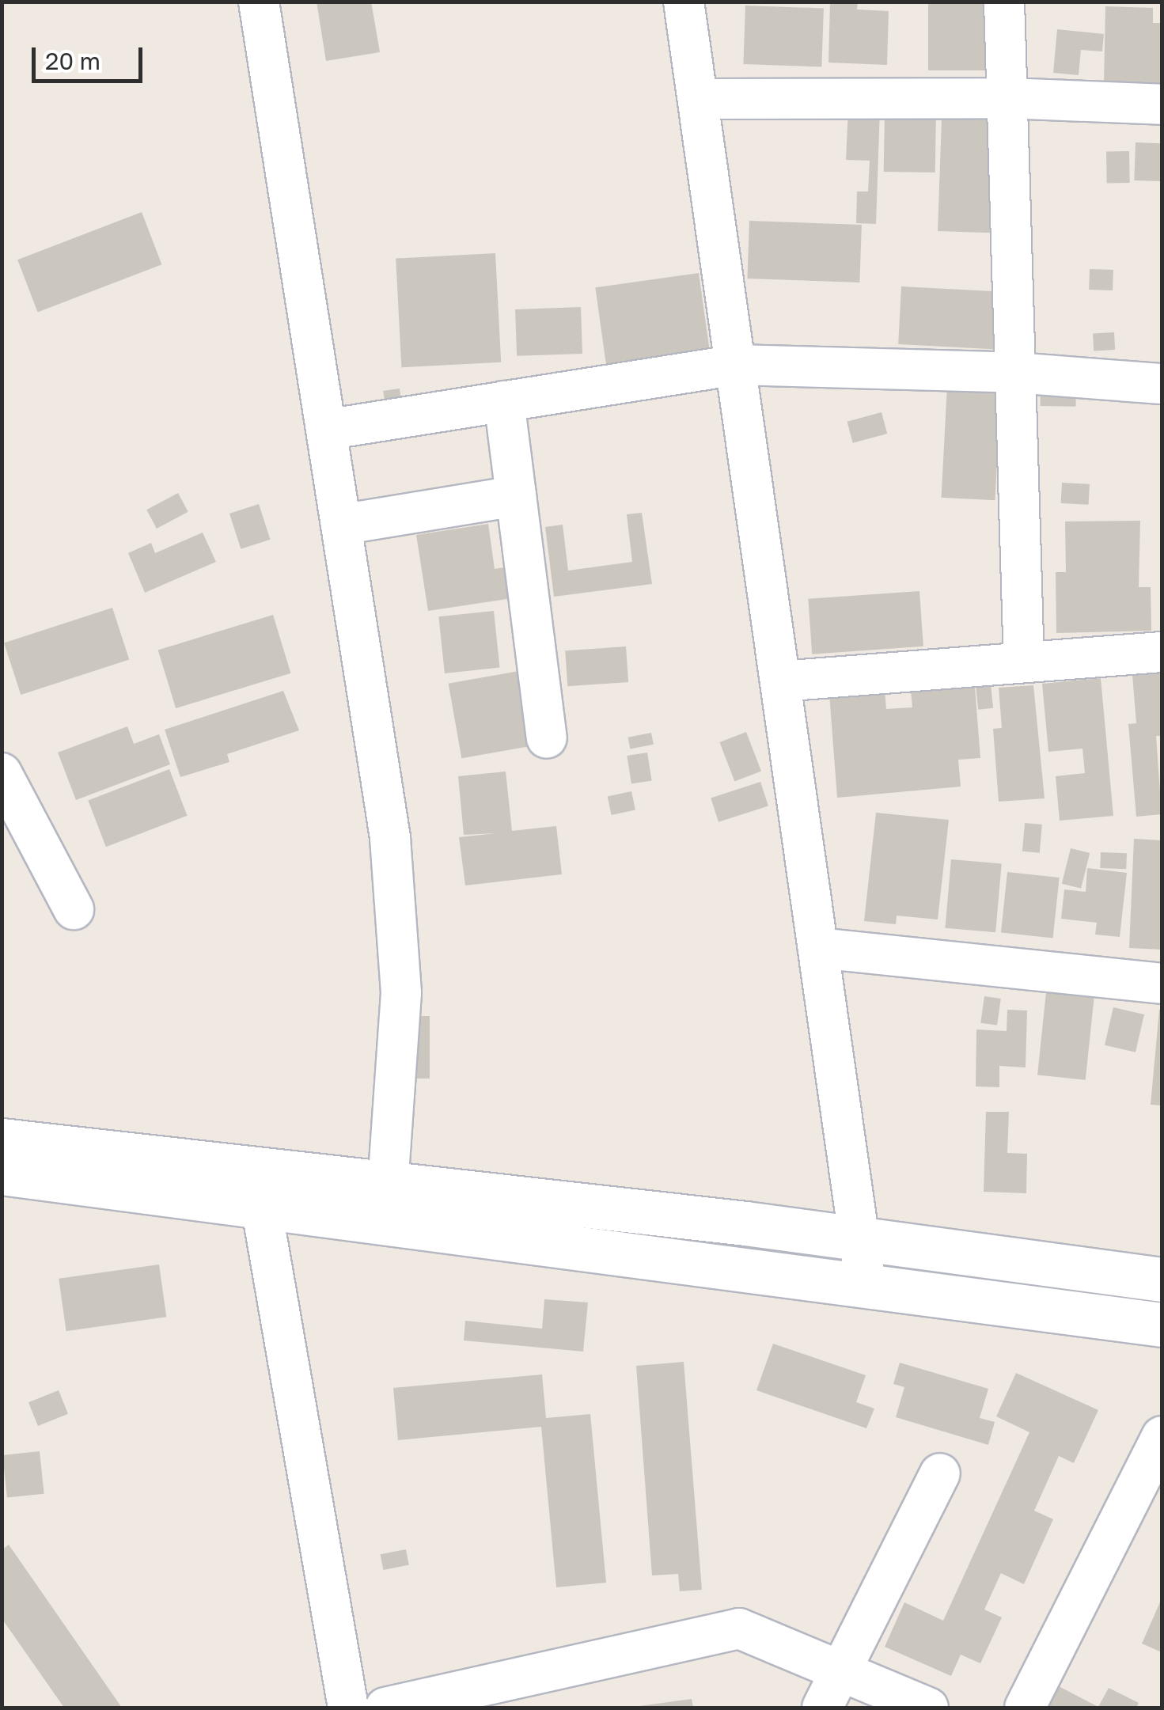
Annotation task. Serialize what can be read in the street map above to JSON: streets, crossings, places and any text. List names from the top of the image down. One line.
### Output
{"scale_bar":"20 m"}
